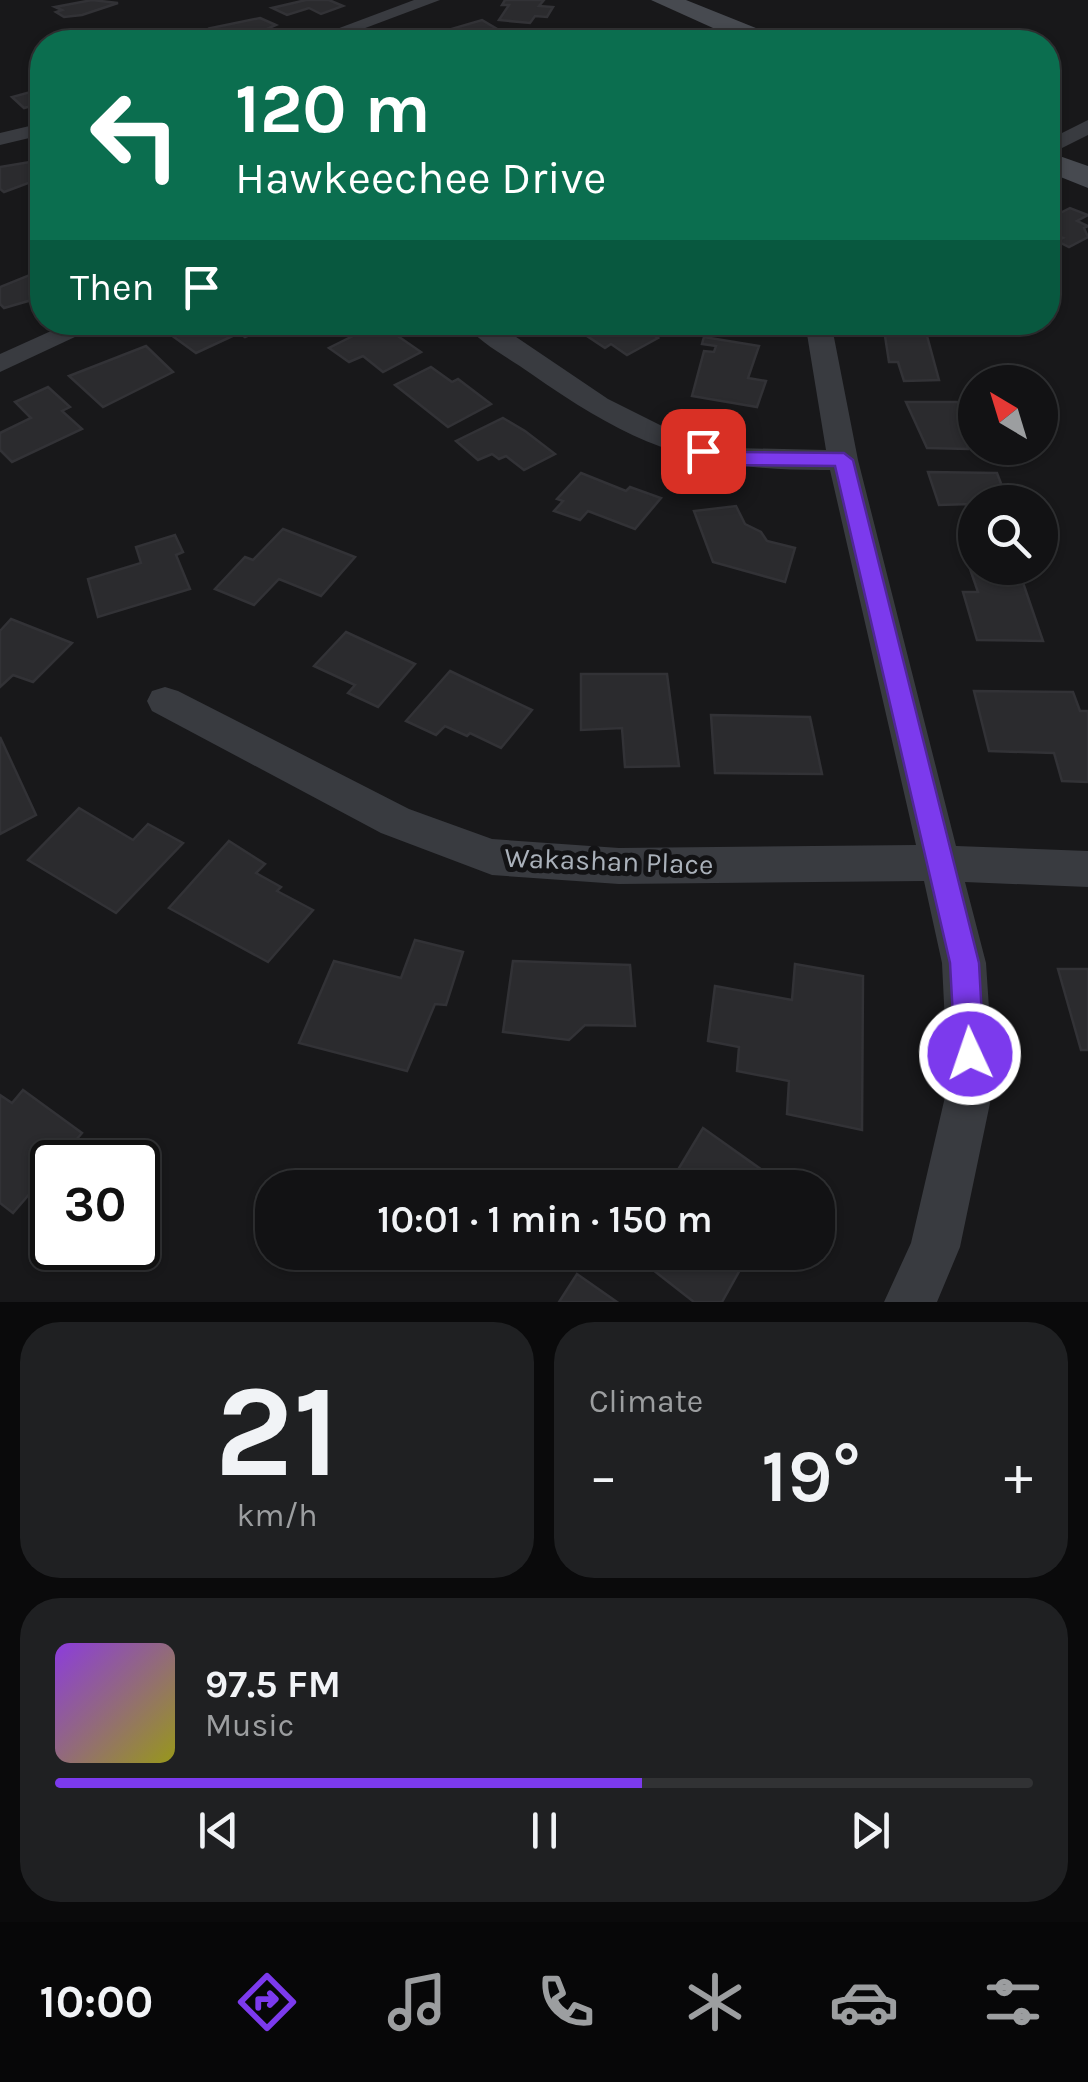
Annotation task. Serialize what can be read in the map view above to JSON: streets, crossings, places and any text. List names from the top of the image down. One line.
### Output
{"streets":{"street":["Wakashan Place"]},"north":"top left","page":{"turn":["120 m","Hawkeechee Drive"],"then":"Then","limit":"30","trip":"10:01 · 1 min · 150 m","tile":[["21","km/h"],"Climate"],"heat":["−","19°","+"],"song":["97.5 FM","Music"],"tabs":"10:00"}}
